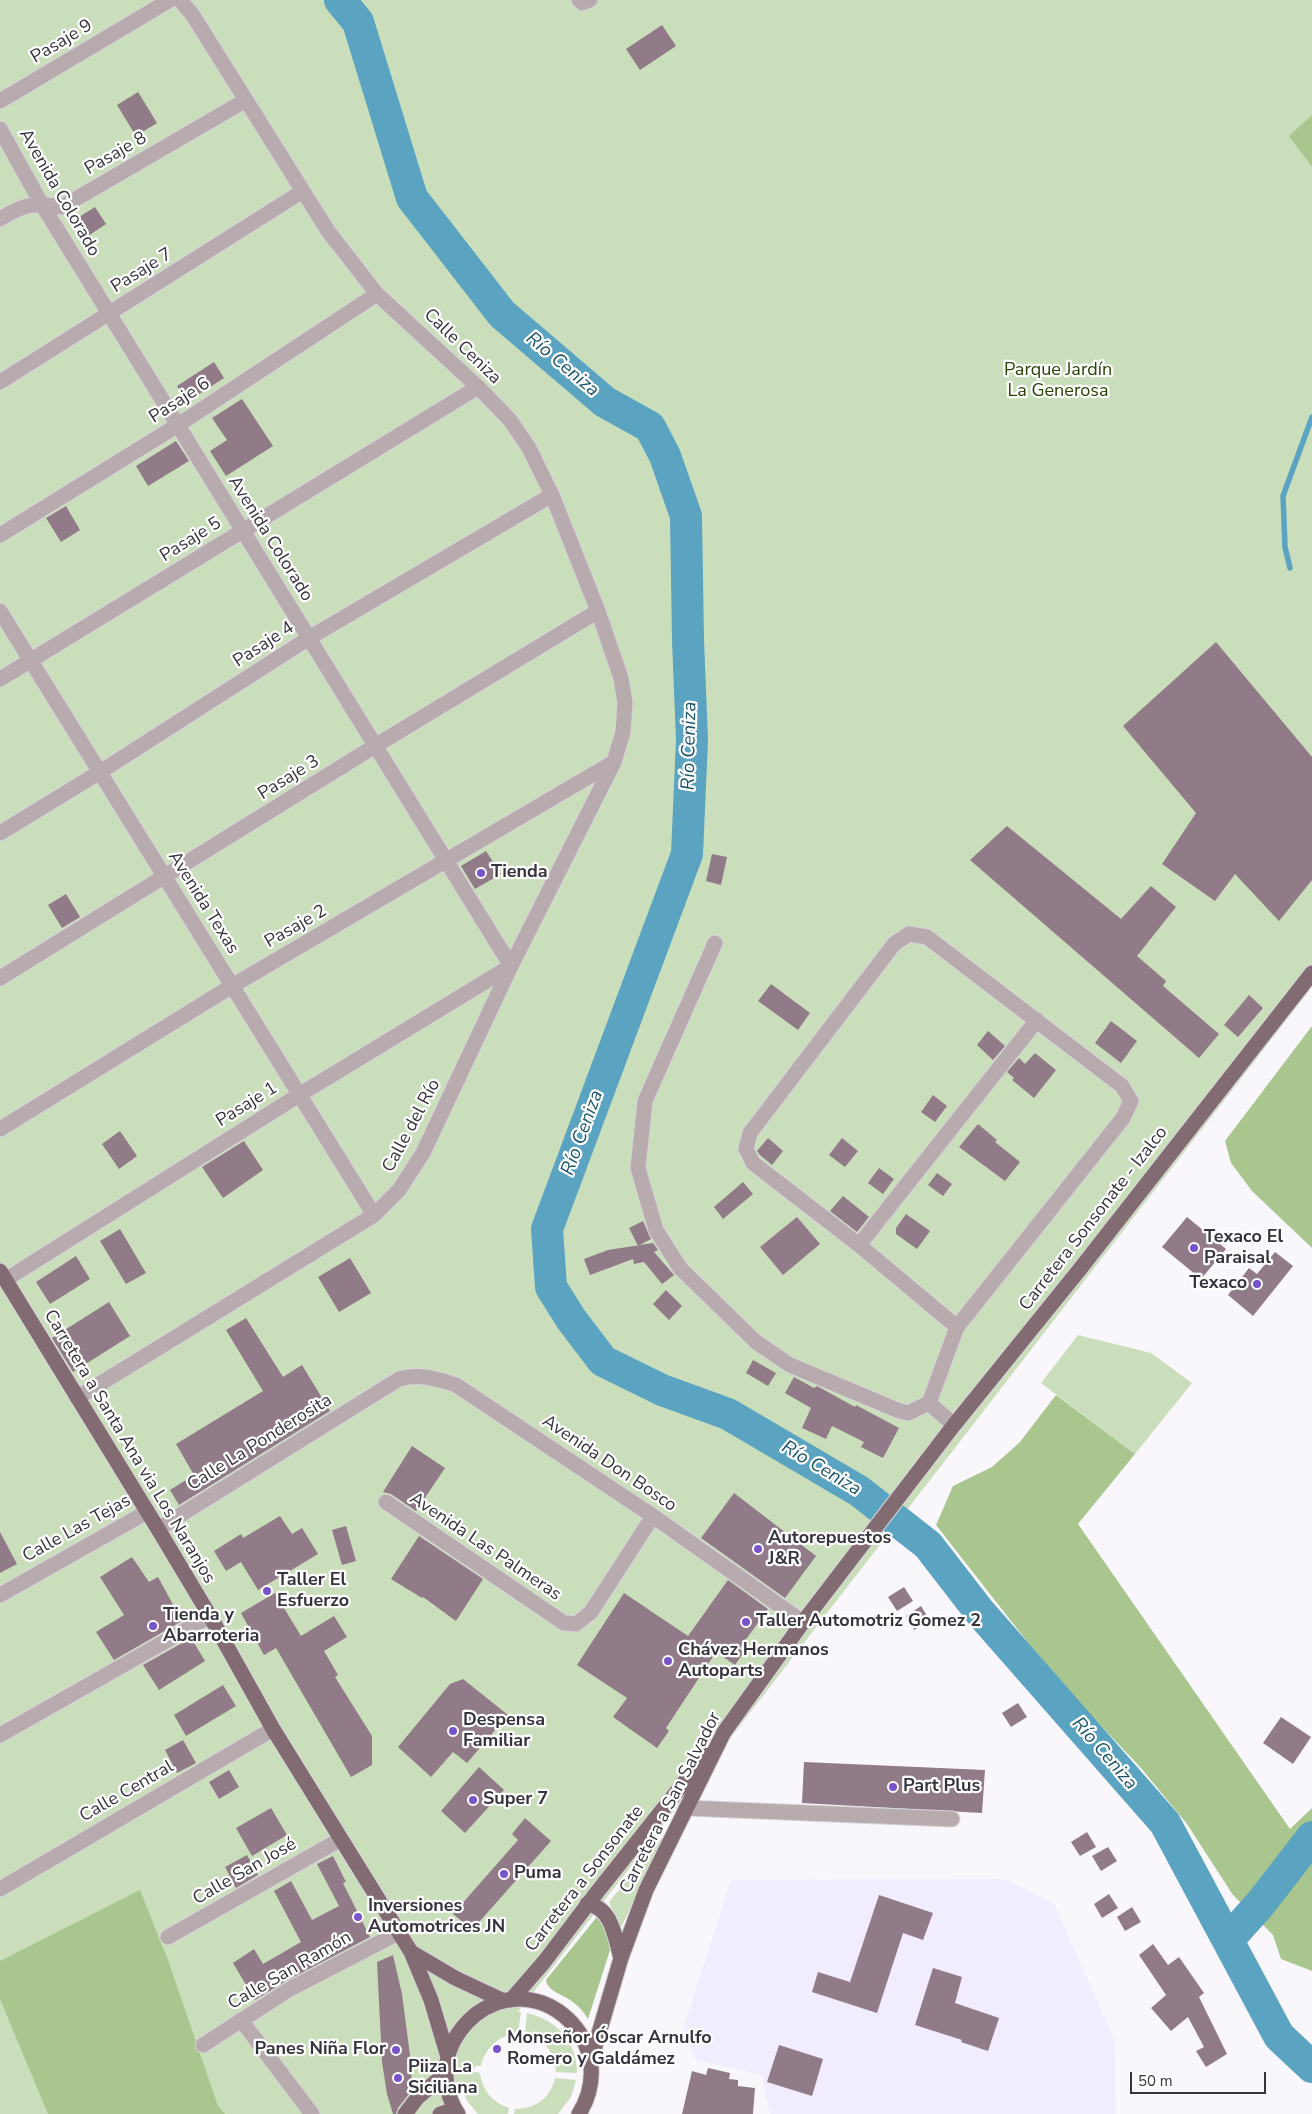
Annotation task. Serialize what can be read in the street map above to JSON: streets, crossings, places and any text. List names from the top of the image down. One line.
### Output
{"streets":{"main road":["Carretera Sonsonate - Izalco","Carretera a Santa Ana via Los Naranjos","Carretera a San Salvador","Carretera a Sonsonate"],"street":["Pasaje 9","Pasaje 8","Avenida Colorado","Pasaje 7","Calle Ceniza","Pasaje 6","Pasaje 5","Pasaje 4","Pasaje 3","Avenida Texas","Pasaje 2","Pasaje 1","Calle del Río","Calle La Ponderosita","Avenida Don Bosco","Calle Las Tejas","Avenida Las Palmeras","Calle Central","Calle San José","Calle San Ramón"]},"crossings":[["Pasaje 8","Avenida Colorado"],["Pasaje 8","Calle Ceniza"],["Avenida Colorado","Pasaje 7"],["Avenida Colorado","Pasaje 6"],["Avenida Colorado","Pasaje 5"],["Avenida Colorado","Pasaje 4"],["Avenida Colorado","Pasaje 3"],["Avenida Colorado","Pasaje 2"],["Avenida Colorado","Pasaje 1"],["Avenida Colorado","Calle del Río"],["Pasaje 7","Calle Ceniza"],["Calle Ceniza","Pasaje 6"],["Calle Ceniza","Pasaje 5"],["Calle Ceniza","Pasaje 4"],["Calle Ceniza","Pasaje 3"],["Calle Ceniza","Pasaje 2"],["Calle Ceniza","Calle del Río"],["Pasaje 5","Avenida Texas"],["Pasaje 4","Avenida Texas"],["Pasaje 3","Avenida Texas"],["Avenida Texas","Pasaje 2"],["Avenida Texas","Pasaje 1"],["Avenida Texas","Calle del Río"],["Pasaje 2","Calle del Río"],["Pasaje 1","Calle del Río"],["Pasaje 1","Carretera a Santa Ana via Los Naranjos"],["Calle del Río","Carretera a Santa Ana via Los Naranjos"],["Carretera Sonsonate - Izalco","Carretera a San Salvador"],["Calle La Ponderosita","Carretera a Santa Ana via Los Naranjos"],["Calle La Ponderosita","Avenida Don Bosco"],["Carretera a Santa Ana via Los Naranjos","Calle Las Tejas"],["Carretera a Santa Ana via Los Naranjos","Calle Central"],["Carretera a Santa Ana via Los Naranjos","Calle San José"],["Carretera a Santa Ana via Los Naranjos","Calle San Ramón"],["Avenida Don Bosco","Avenida Las Palmeras"],["Avenida Don Bosco","Carretera a San Salvador"],["Carretera a San Salvador","Carretera a Sonsonate"]],"water":["Río Ceniza"],"parks":["Parque Jardín La Generosa"],"places":["Tienda","Texaco El Paraisal","Texaco","Autorepuestos J&R","Taller El Esfuerzo","Taller Automotriz Gomez 2","Tienda y Abarroteria","Chávez Hermanos Autoparts","Despensa Familiar","Part Plus","Super 7","Puma","Inversiones Automotrices JN","Monseñor Óscar Arnulfo Romero y Galdámez","Panes Niña Flor","Piiza La Siciliana"],"scale_bar":"50 m"}
